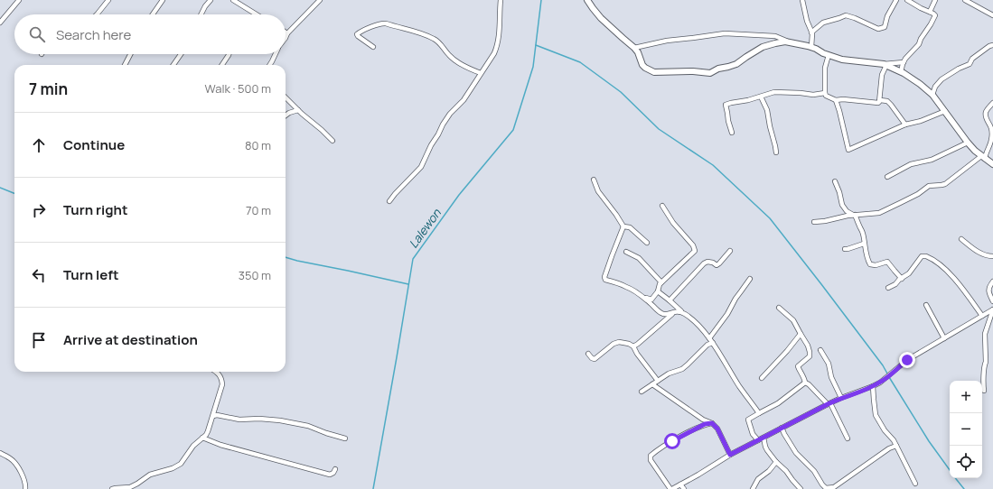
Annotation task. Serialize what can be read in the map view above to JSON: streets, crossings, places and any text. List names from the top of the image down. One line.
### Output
{"water":["Lalewon"],"page":{"search":"Search here","heading":["7 min","Walk · 500 m"],"list":[["Continue","80 m"],["Turn right","70 m"],["Turn left","350 m"],"Arrive at destination"],"map_buttons":["+","−"]}}
